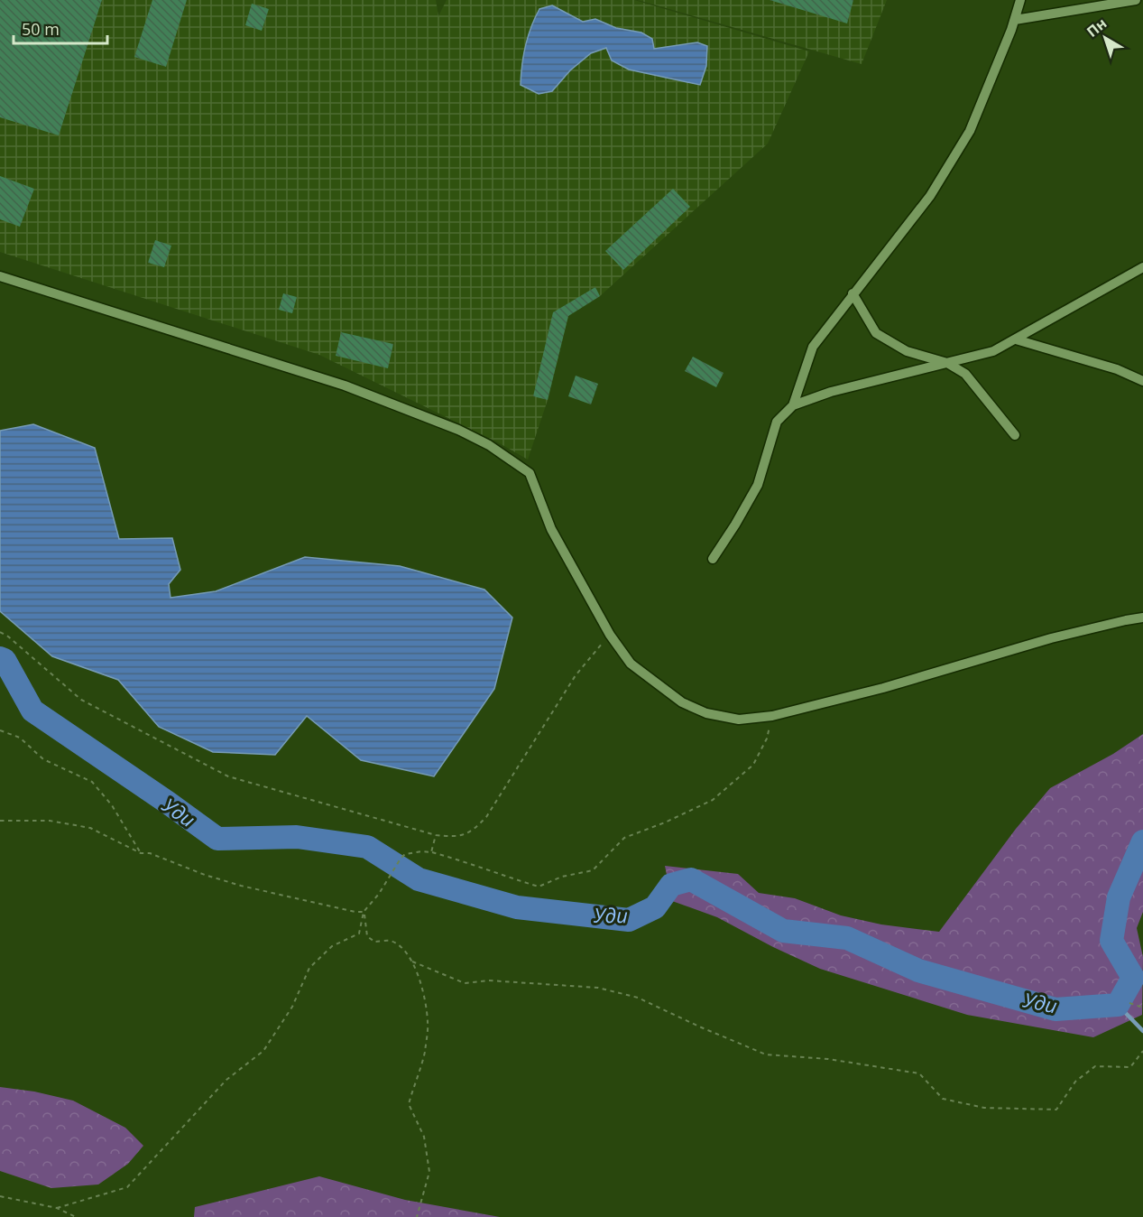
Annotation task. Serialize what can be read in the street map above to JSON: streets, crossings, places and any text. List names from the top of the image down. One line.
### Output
{"water":["Уди"],"scale_bar":"50 m","north":"top left"}
